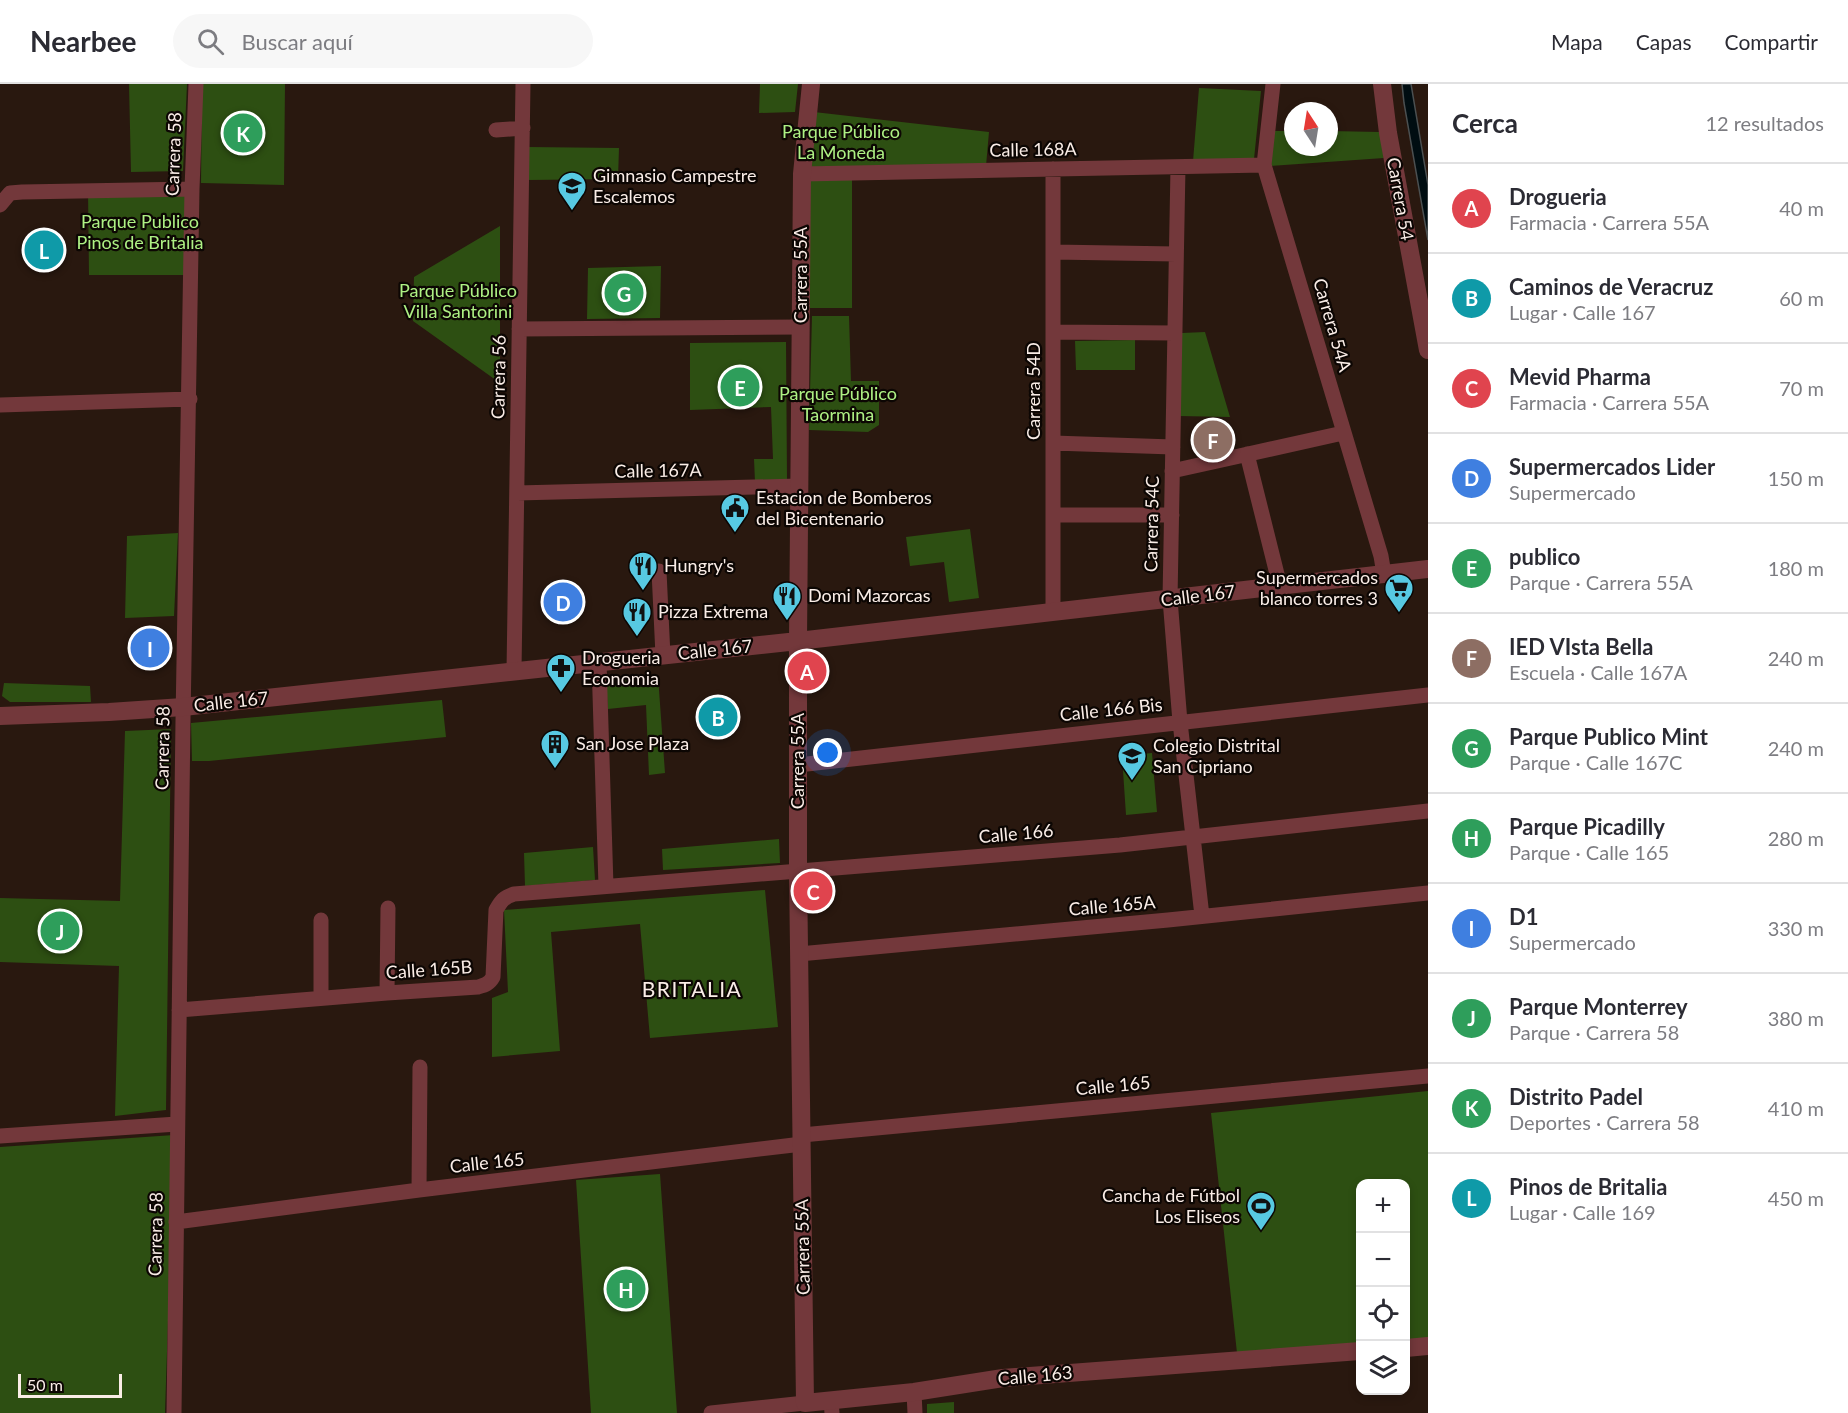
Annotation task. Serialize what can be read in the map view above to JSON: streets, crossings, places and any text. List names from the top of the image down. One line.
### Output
{"streets":{"street":["Calle 168A","Carrera 58","Carrera 54","Carrera 55A","Carrera 54A","Carrera 56","Carrera 54D","Calle 167A","Carrera 54C","Calle 167","Calle 166 Bis","Calle 166","Calle 165A","Calle 165B","Calle 165","Calle 163"]},"crossings":[["Calle 168A","Carrera 55A"],["Calle 168A","Carrera 54A"],["Calle 168A","Carrera 54D"],["Calle 168A","Carrera 54C"],["Carrera 58","Calle 167"],["Carrera 58","Calle 165B"],["Carrera 58","Calle 165"],["Carrera 55A","Calle 167A"],["Carrera 55A","Calle 167"],["Carrera 55A","Calle 166 Bis"],["Carrera 55A","Calle 166"],["Carrera 55A","Calle 165A"],["Carrera 55A","Calle 165"],["Carrera 55A","Calle 163"],["Carrera 54A","Calle 167"],["Carrera 56","Calle 167A"],["Carrera 56","Calle 167"],["Carrera 54D","Calle 167"],["Carrera 54C","Calle 167"],["Carrera 54C","Calle 166 Bis"],["Carrera 54C","Calle 166"],["Carrera 54C","Calle 165A"],["Calle 166","Calle 165B"]],"districts":["BRITALIA"],"parks":["Parque Público La Moneda","Parque Publico Pinos de Britalia","Parque Público Villa Santorini","Parque Público Taormina"],"places":{"school or university":["Gimnasio Campestre Escalemos","Colegio Distrital San Cipriano"],"public building":["Estacion de Bomberos del Bicentenario"],"restaurant":["Hungry's","Domi Mazorcas","Pizza Extrema"],"supermarket":["Supermercados blanco torres 3"],"pharmacy":["Drogueria Economia"],"building":["San Jose Plaza"],"sports":["Cancha de Fútbol Los Eliseos"]},"scale_bar":"50 m","north":"top","page":{"header":"Nearbee","search":"Buscar aquí","nav":["Mapa","Capas","Compartir"],"heading":["Cerca","12 resultados"],"pins":["K","L","G","E","F","D","I","A","B","C","J","H"],"list":[{"mark":"A","name":"Drogueria","note":"Farmacia · Carrera 55A","value":"40 m"},{"mark":"B","name":"Caminos de Veracruz","note":"Lugar · Calle 167","value":"60 m"},{"mark":"C","name":"Mevid Pharma","note":"Farmacia · Carrera 55A","value":"70 m"},{"mark":"D","name":"Supermercados Lider","note":"Supermercado","value":"150 m"},{"mark":"E","name":"publico","note":"Parque · Carrera 55A","value":"180 m"},{"mark":"F","name":"IED VIsta Bella","note":"Escuela · Calle 167A","value":"240 m"},{"mark":"G","name":"Parque Publico Mint","note":"Parque · Calle 167C","value":"240 m"},{"mark":"H","name":"Parque Picadilly","note":"Parque · Calle 165","value":"280 m"},{"mark":"I","name":"D1","note":"Supermercado","value":"330 m"},{"mark":"J","name":"Parque Monterrey","note":"Parque · Carrera 58","value":"380 m"},{"mark":"K","name":"Distrito Padel","note":"Deportes · Carrera 58","value":"410 m"},{"mark":"L","name":"Pinos de Britalia","note":"Lugar · Calle 169","value":"450 m"}],"map_buttons":["+","−"],"scale":"50 m"}}
